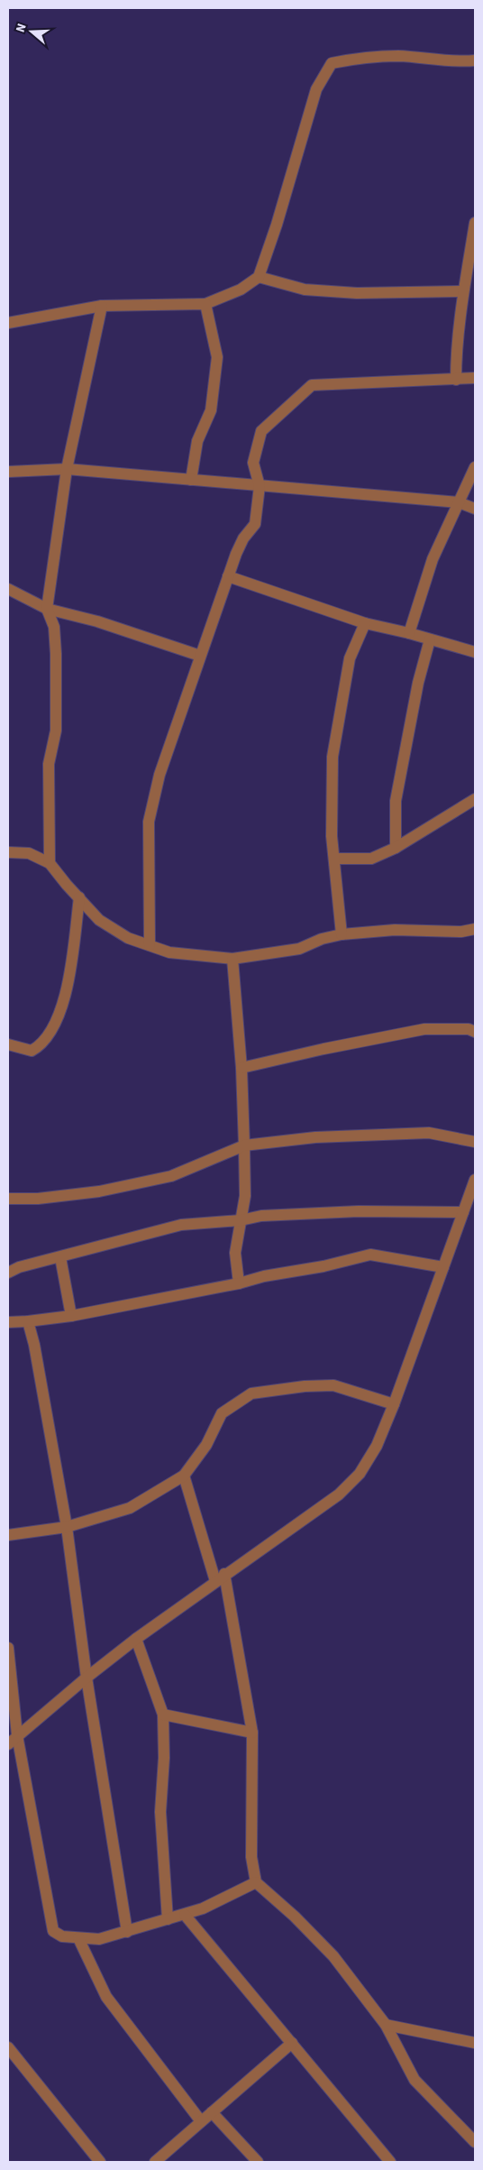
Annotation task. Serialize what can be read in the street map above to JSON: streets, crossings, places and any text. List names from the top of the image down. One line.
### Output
{"north":"left"}
